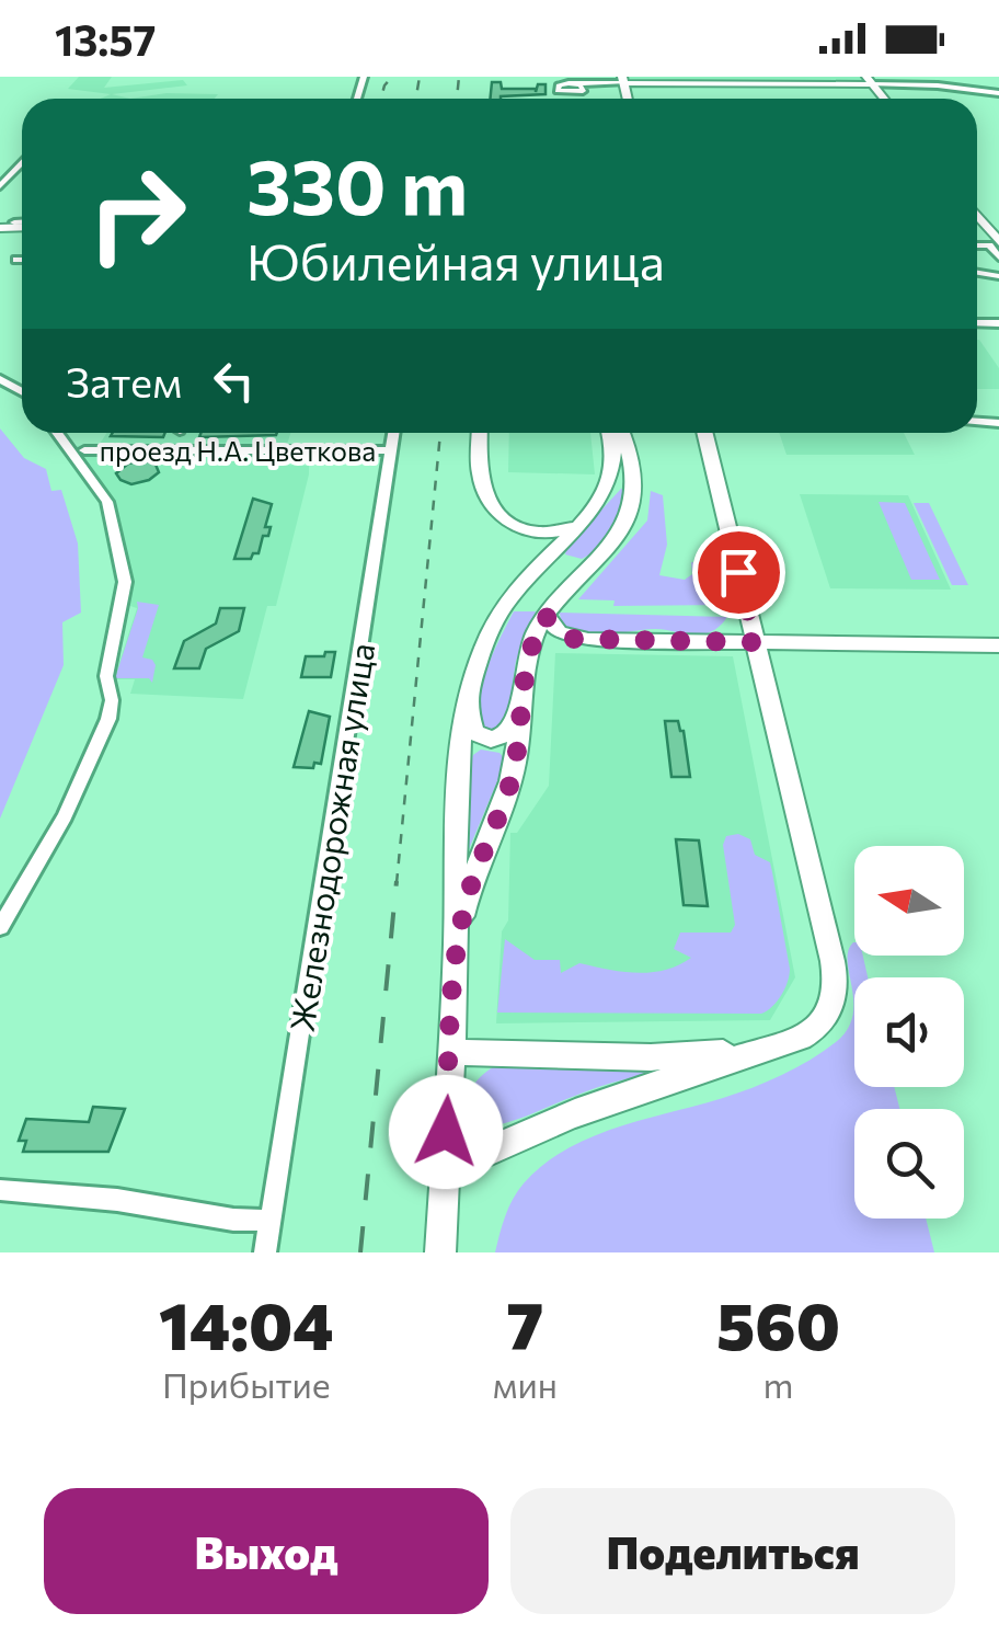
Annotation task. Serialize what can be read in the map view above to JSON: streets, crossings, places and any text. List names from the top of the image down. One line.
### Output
{"streets":{"street":["проезд Н.А. Цветкова","Железнодорожная улица"]},"crossings":[["проезд Н.А. Цветкова","Железнодорожная улица"]],"north":"left","page":{"status":"13:57","turn":["330 m","Юбилейная улица"],"then":"Затем","eta":["14:04","Прибытие","7","мин","560","m"],"buttons":["Выход","Поделиться"]}}
